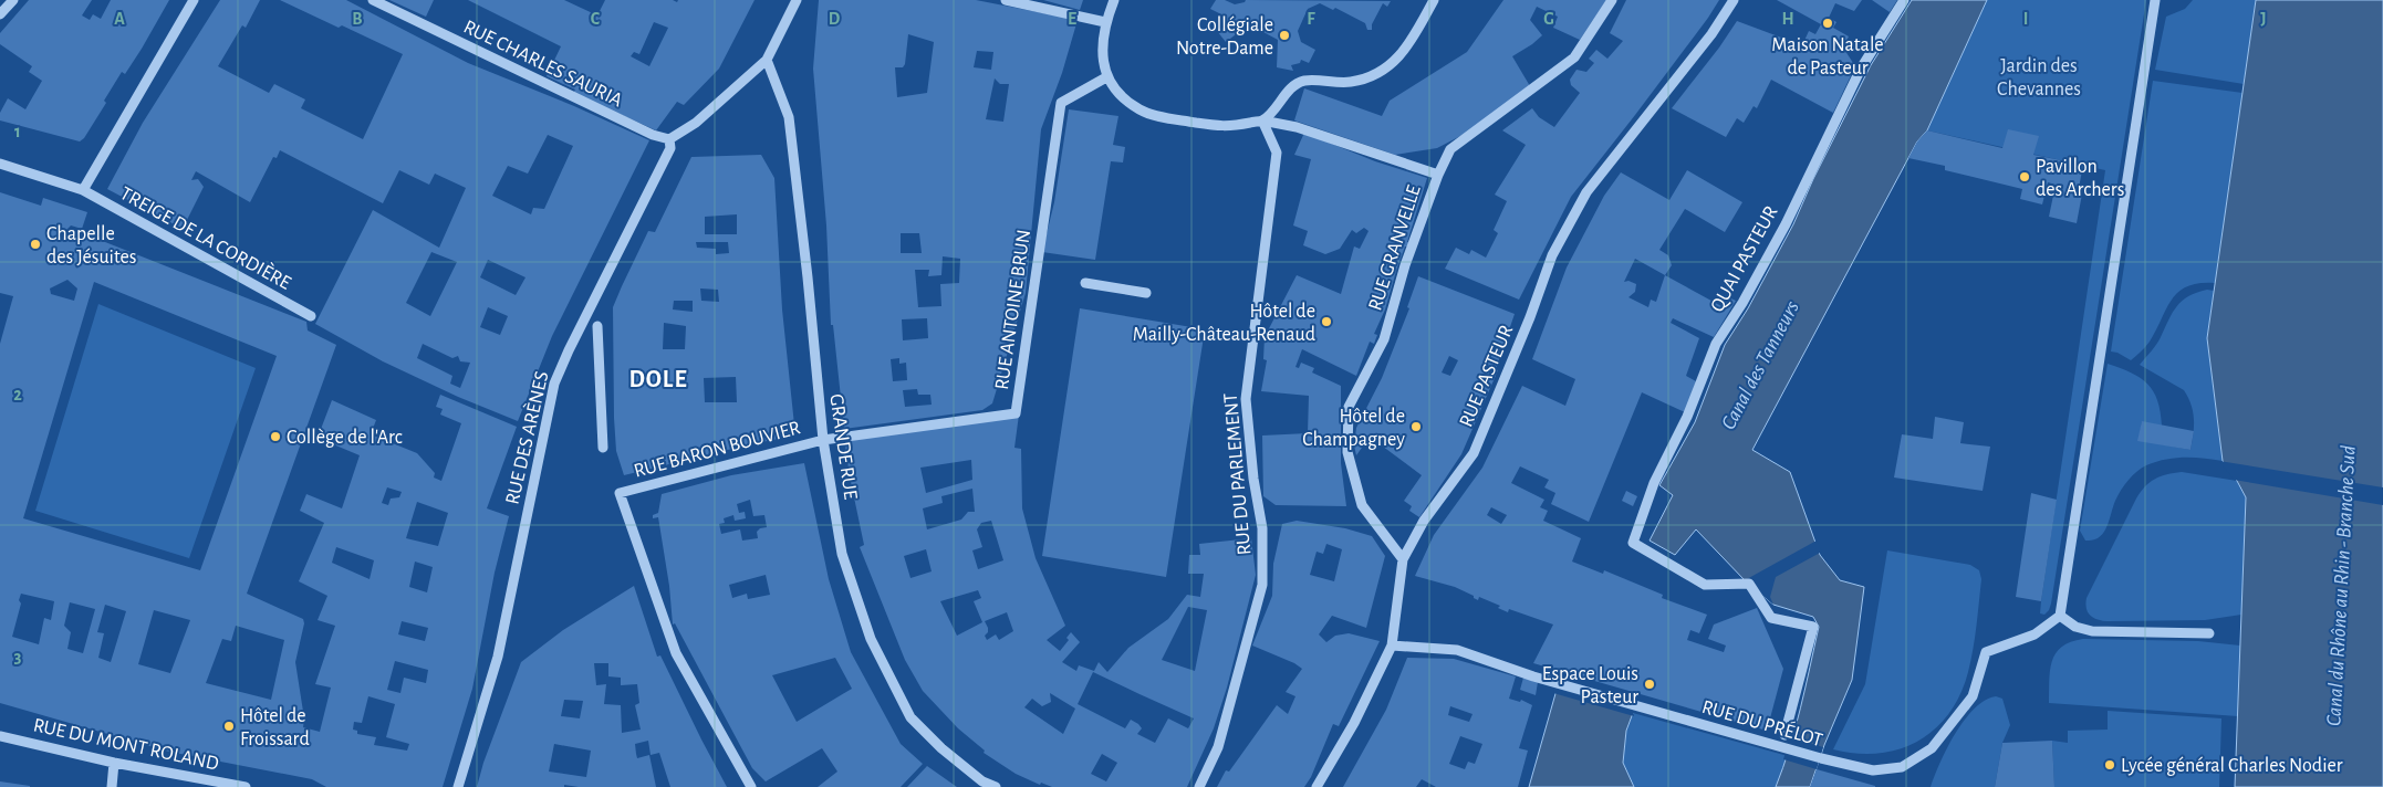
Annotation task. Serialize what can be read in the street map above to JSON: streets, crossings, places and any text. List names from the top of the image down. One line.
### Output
{"streets":{"street":["RUE CHARLES SAURIA","TREIGE DE LA CORDIÈRE","RUE GRANVELLE","QUAI PASTEUR","RUE ANTOINE BRUN","RUE PASTEUR","RUE DES ARÈNES","GRANDE RUE","RUE BARON BOUVIER","RUE DU PARLEMENT","RUE DU PRÉLOT","RUE DU MONT ROLAND"]},"crossings":[["RUE CHARLES SAURIA","RUE DES ARÈNES"],["RUE GRANVELLE","RUE PASTEUR"],["RUE ANTOINE BRUN","GRANDE RUE"],["RUE ANTOINE BRUN","RUE BARON BOUVIER"],["RUE PASTEUR","RUE DU PRÉLOT"],["GRANDE RUE","RUE BARON BOUVIER"]],"districts":["DOLE"],"water":["Canal des Tanneurs","Canal du Rhône au Rhin - Branche Sud"],"parks":["Jardin des Chevannes"],"places":["Maison Natale de Pasteur","Collégiale Notre-Dame","Pavillon des Archers","Chapelle des Jésuites","Hôtel de Mailly-Château-Renaud","Hôtel de Champagney","Collège de l'Arc","Espace Louis Pasteur","Hôtel de Froissard","Lycée général Charles Nodier"],"grid":{"columns":["A","B","C","D","E","F","G","H","I","J"],"rows":["1","2","3"]}}
